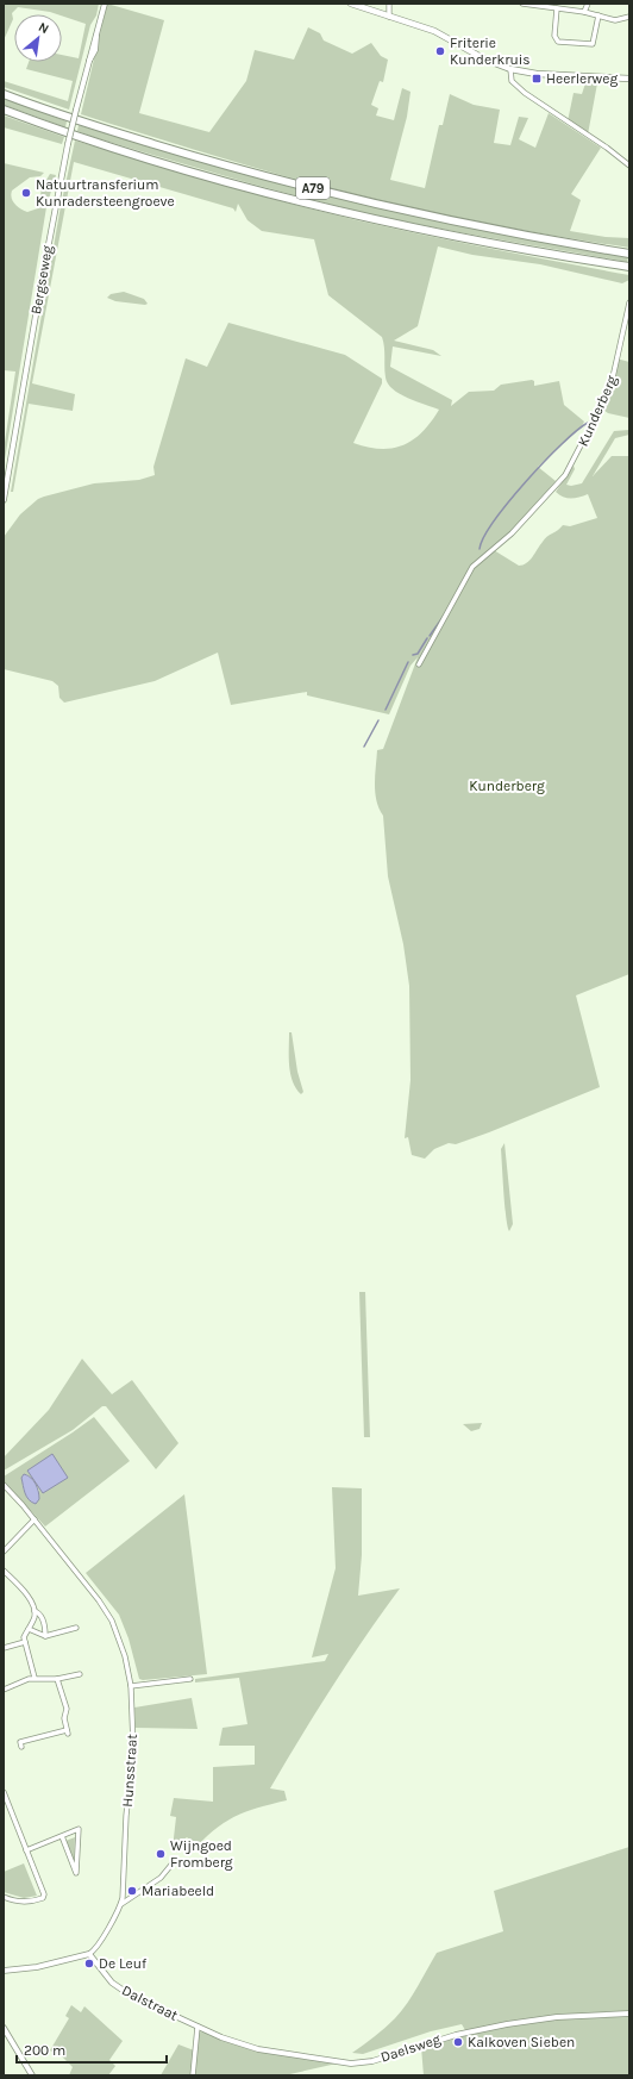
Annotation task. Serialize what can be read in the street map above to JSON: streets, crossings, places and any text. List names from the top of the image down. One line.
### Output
{"streets":{"highway":["A79"],"street":["Bergseweg","Kunderberg","Hunsstraat","Dalstraat","Daelsweg"]},"crossings":[["Hunsstraat","Dalstraat"],["Dalstraat","Daelsweg"]],"parks":["Kunderberg"],"places":{"other":["Friterie Kunderkruis","Natuurtransferium Kunradersteengroeve","Wijngoed Fromberg","Mariabeeld","De Leuf","Kalkoven Sieben"],"transit":["Heerlerweg"]},"scale_bar":"200 m","north":"top right"}
